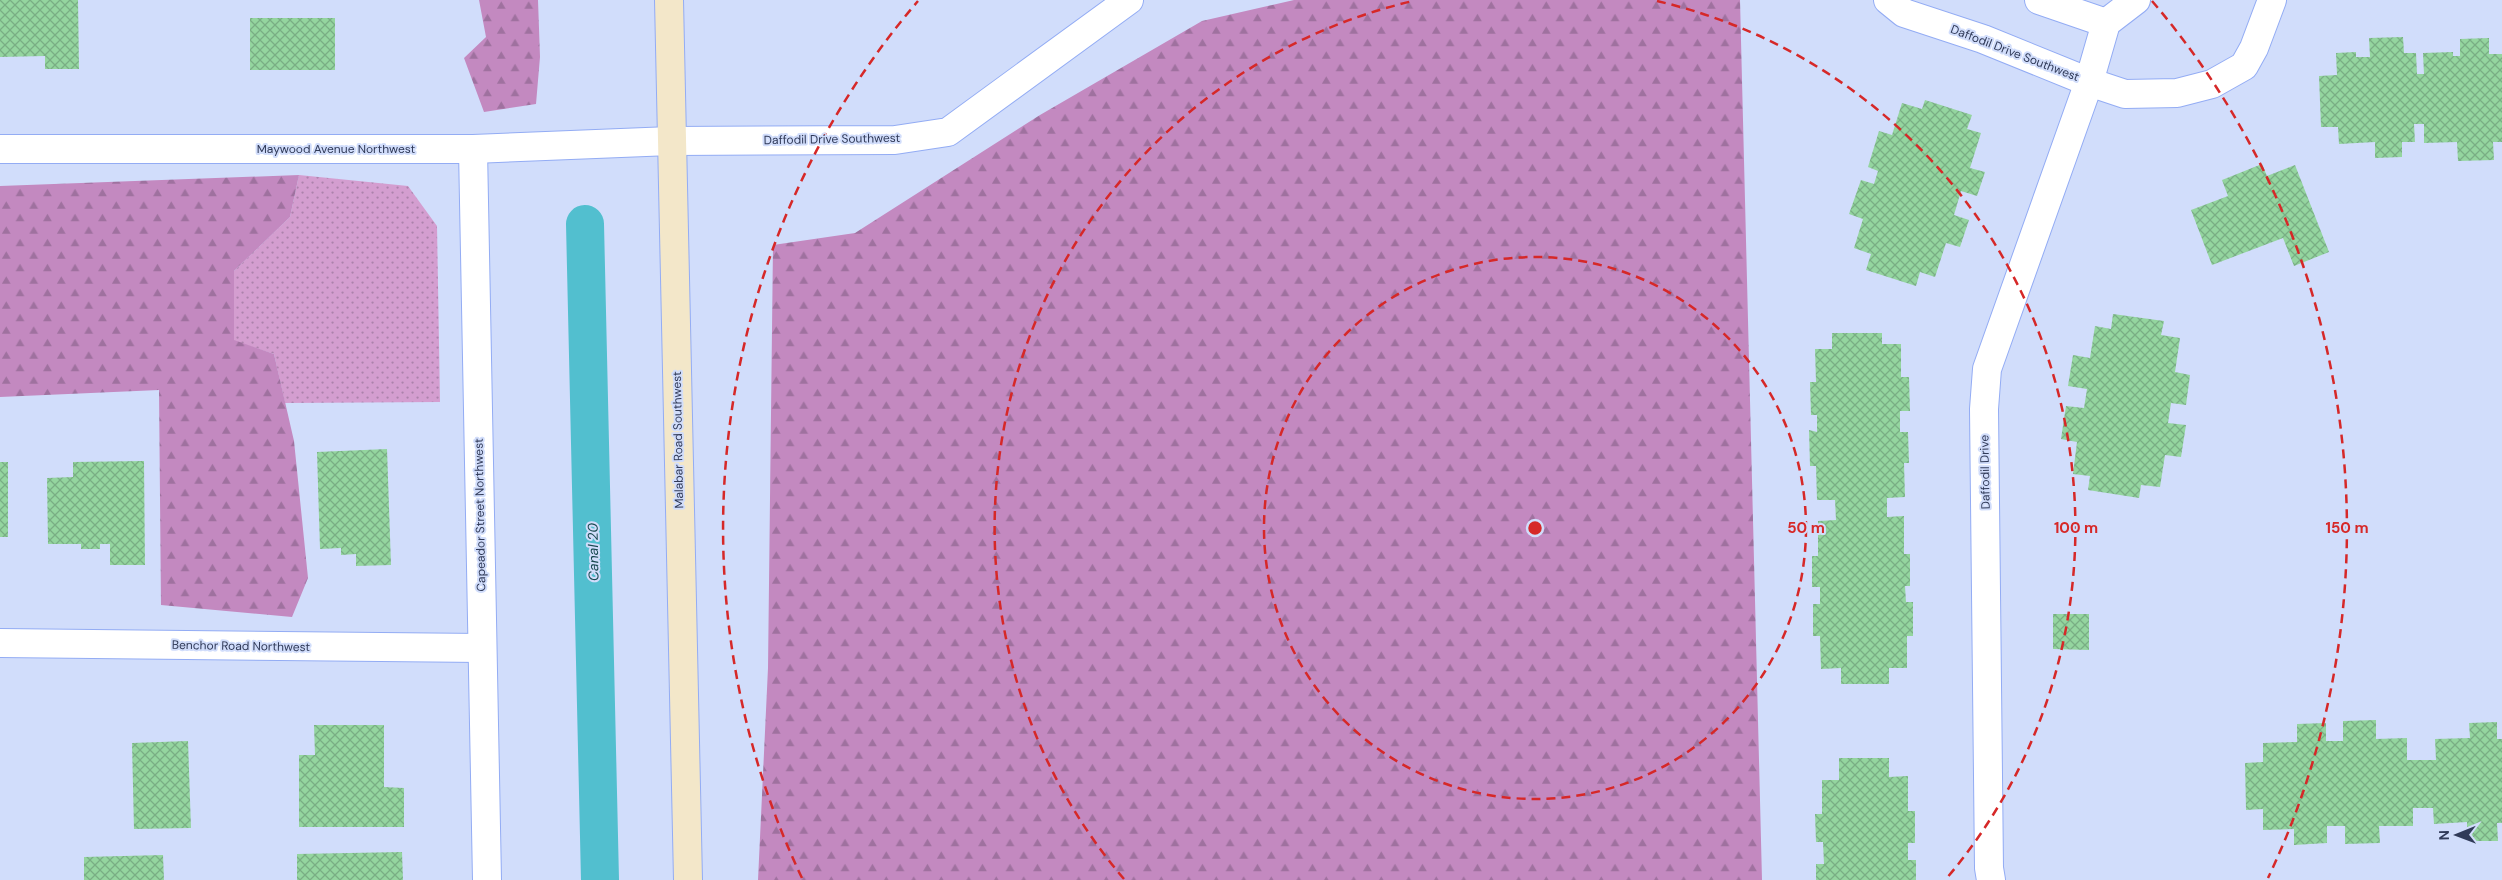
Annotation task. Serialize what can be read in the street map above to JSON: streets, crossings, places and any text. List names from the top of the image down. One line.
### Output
{"streets":{"main road":["Malabar Road Southwest"],"street":["Daffodil Drive Southwest","Maywood Avenue Northwest","Daffodil Drive","Capeador Street Northwest","Benchor Road Northwest"]},"crossings":[["Daffodil Drive Southwest","Maywood Avenue Northwest"],["Daffodil Drive Southwest","Malabar Road Southwest"],["Daffodil Drive Southwest","Daffodil Drive"],["Maywood Avenue Northwest","Malabar Road Southwest"],["Maywood Avenue Northwest","Capeador Street Northwest"],["Capeador Street Northwest","Benchor Road Northwest"]],"water":["Canal 20"],"north":"left","rings":["50 m","100 m","150 m"]}
